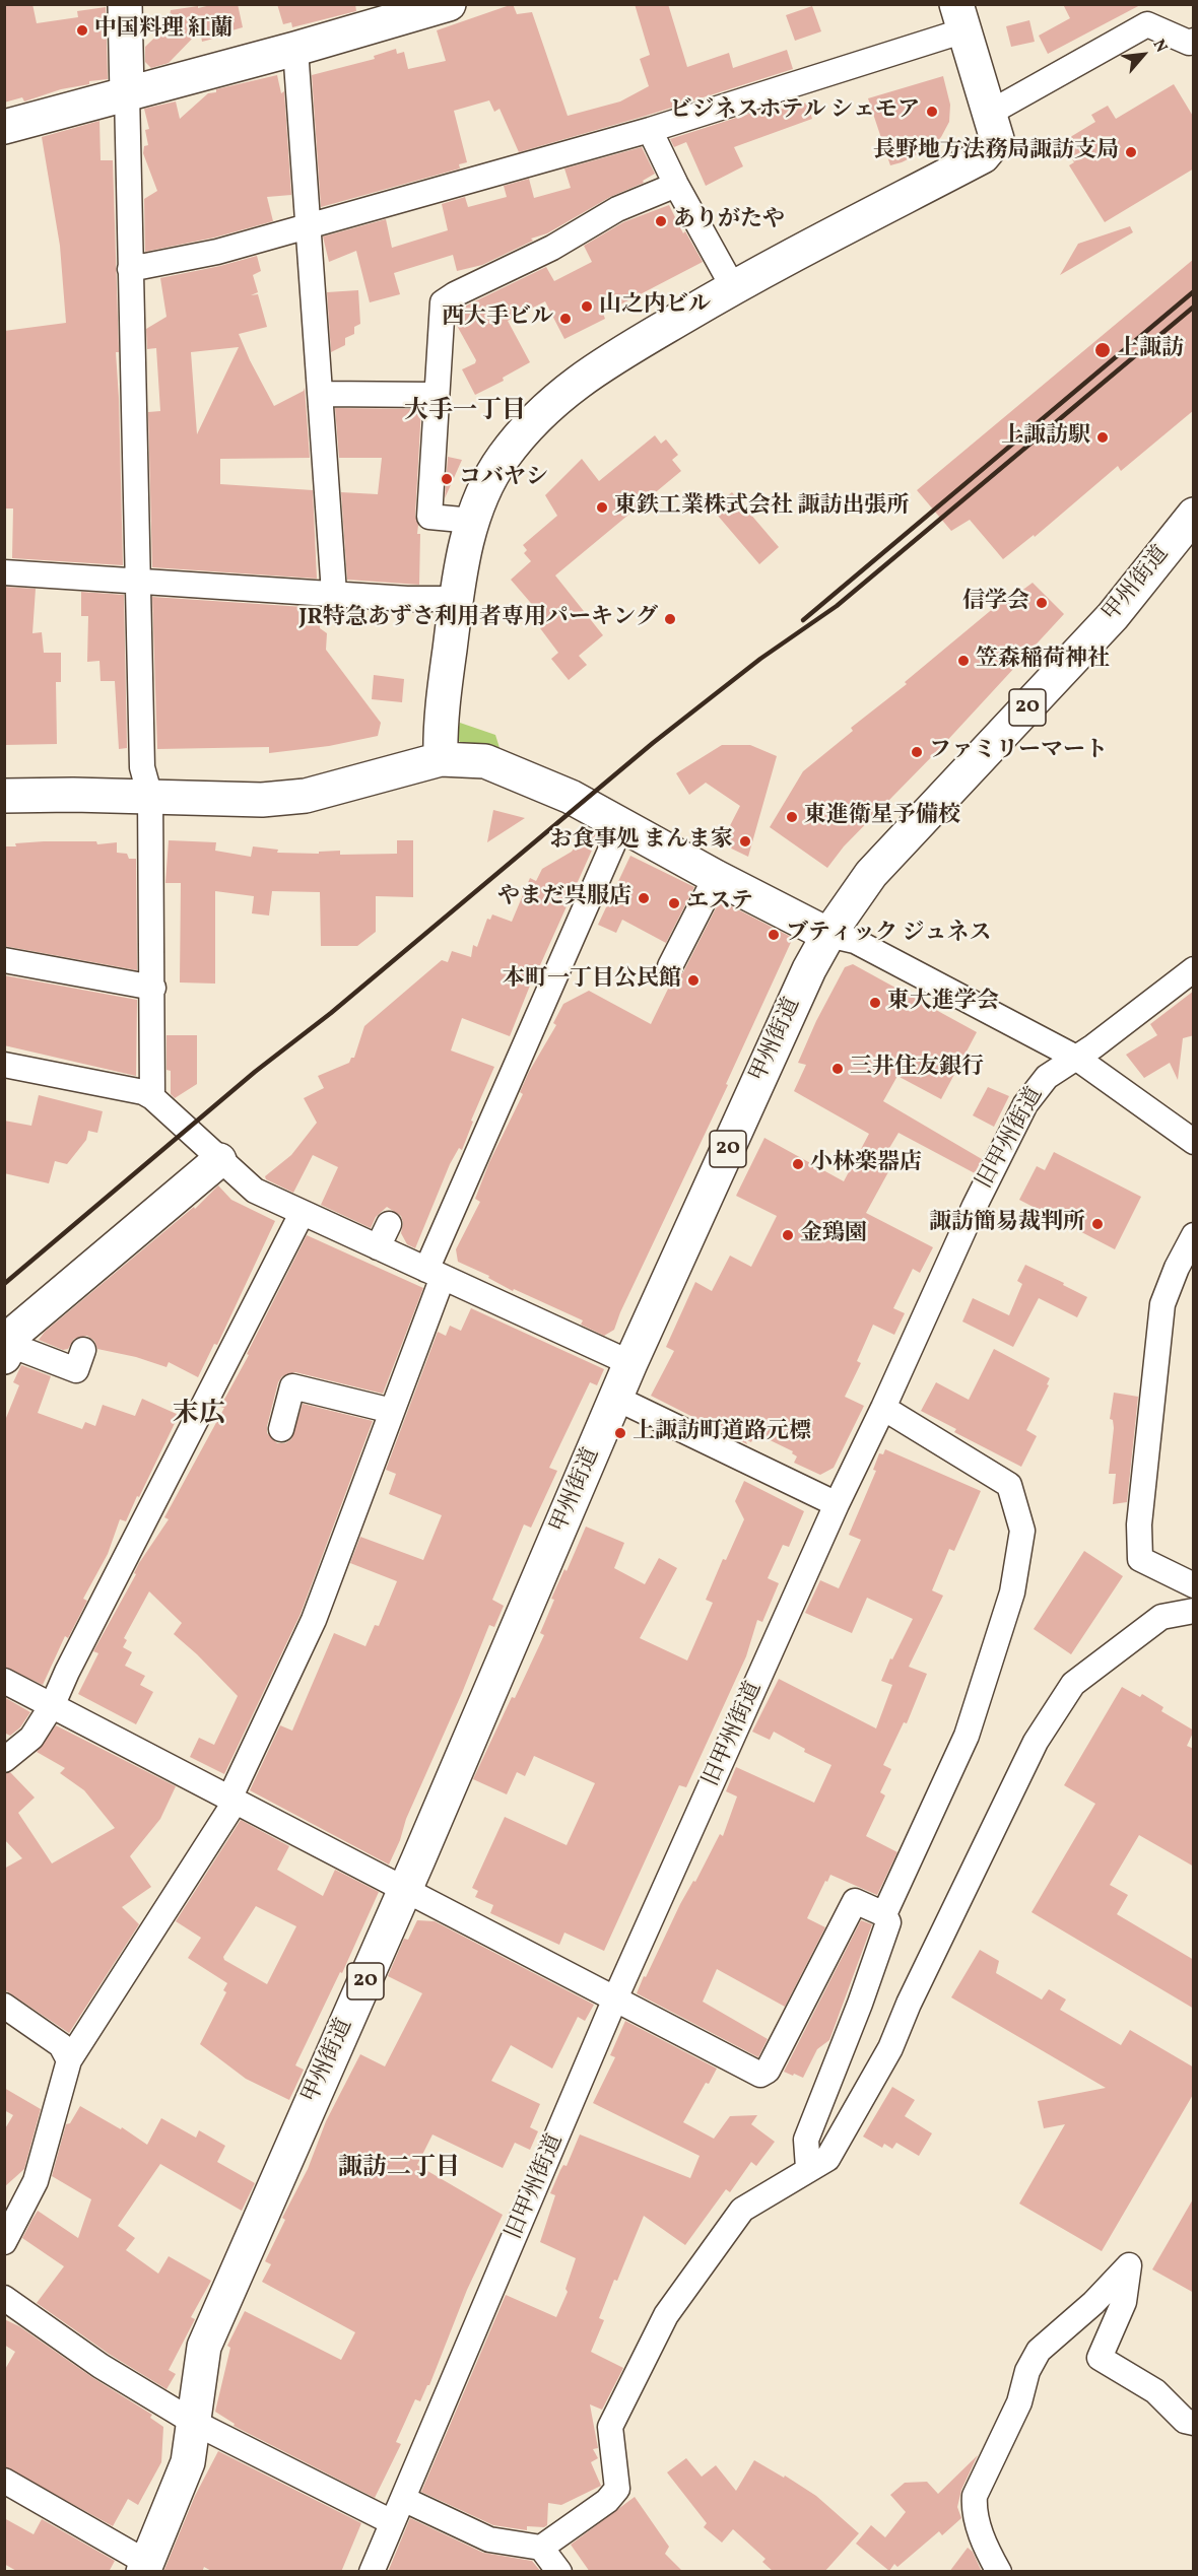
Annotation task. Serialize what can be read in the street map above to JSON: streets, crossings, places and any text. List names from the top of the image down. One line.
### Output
{"streets":{"main road":["甲州街道","20"],"street":["旧甲州街道"]},"districts":["大手一丁目","末広","諏訪二丁目"],"places":["中国料理 紅蘭","ビジネスホテル シェモア","長野地方法務局諏訪支局","ありがたや","山之内ビル","西大手ビル","上諏訪","上諏訪駅","コバヤシ","東鉄工業株式会社 諏訪出張所","信学会","JR特急あずさ利用者専用パーキング","笠森稲荷神社","ファミリーマート","東進衛星予備校","お食事処 まんま家","やまだ呉服店","エステ","ブティック ジュネス","本町一丁目公民館","東大進学会","三井住友銀行","小林楽器店","諏訪簡易裁判所","金鵄園","上諏訪町道路元標"],"north":"top right"}
